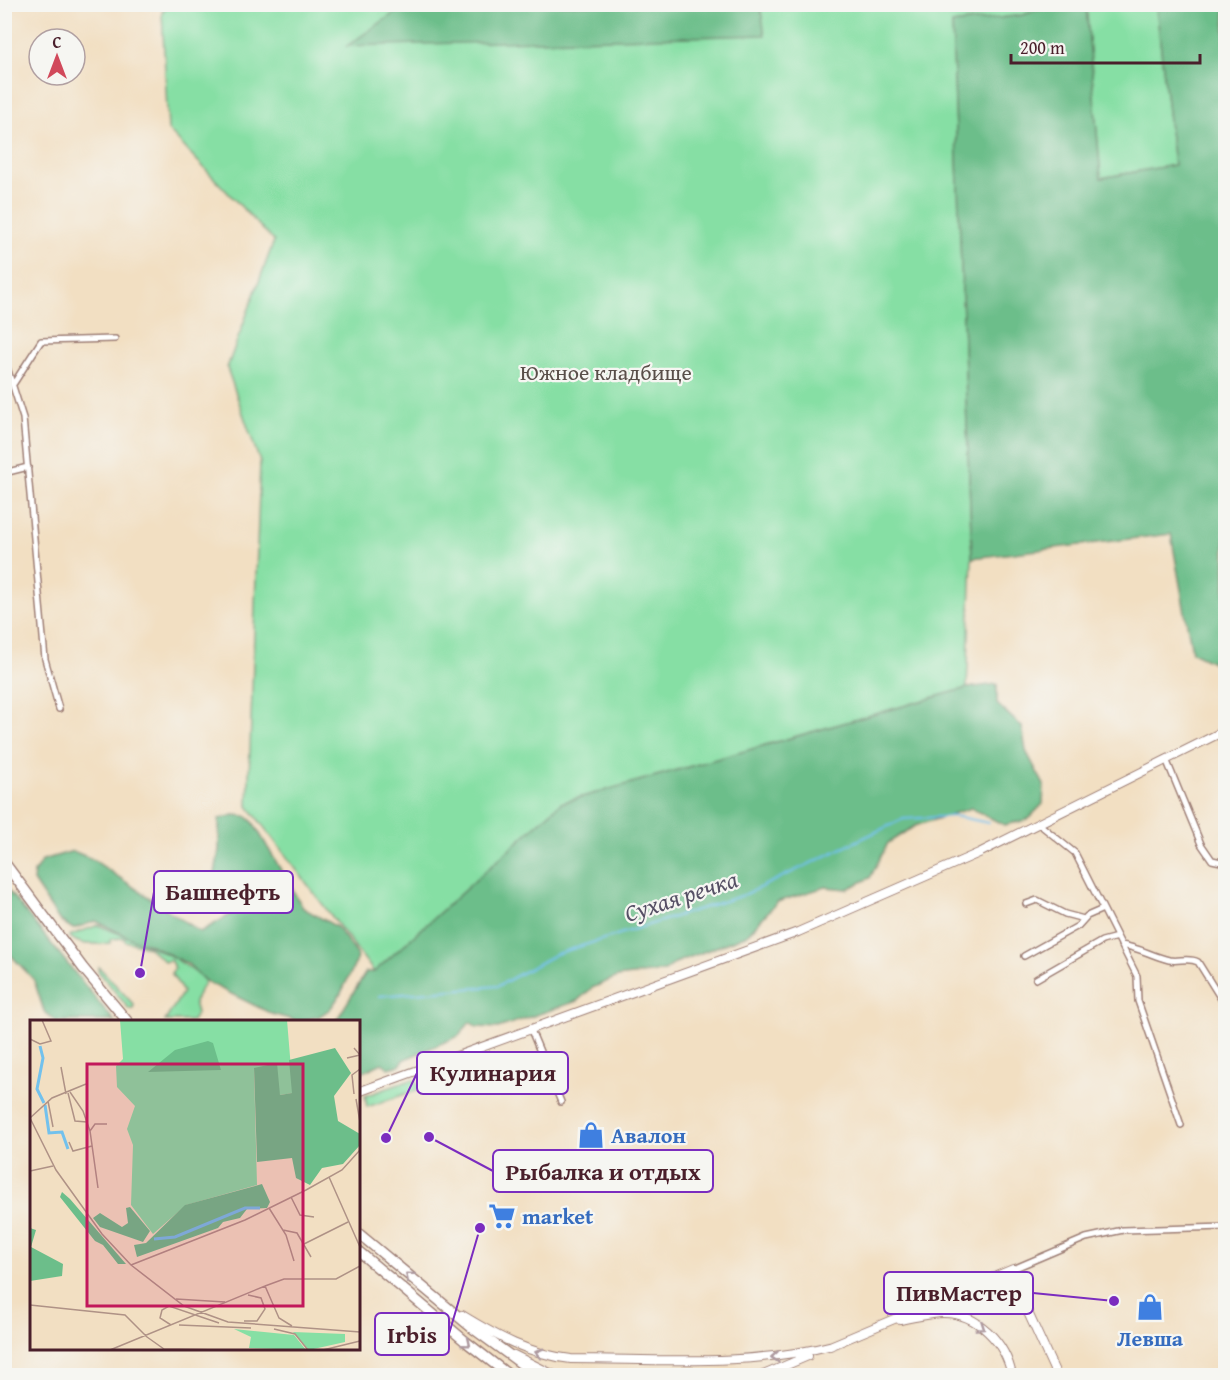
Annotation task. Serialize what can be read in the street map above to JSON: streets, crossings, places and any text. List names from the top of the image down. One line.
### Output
{"water":["Сухая речка"],"parks":["Южное кладбище"],"places":{"other":["Башнефть","Рыбалка и отдых","Кулинария","Irbis","ПивМастер"],"shop":["Авалон","Левша"],"supermarket":["market"]},"scale_bar":"200 m","north":"top"}
